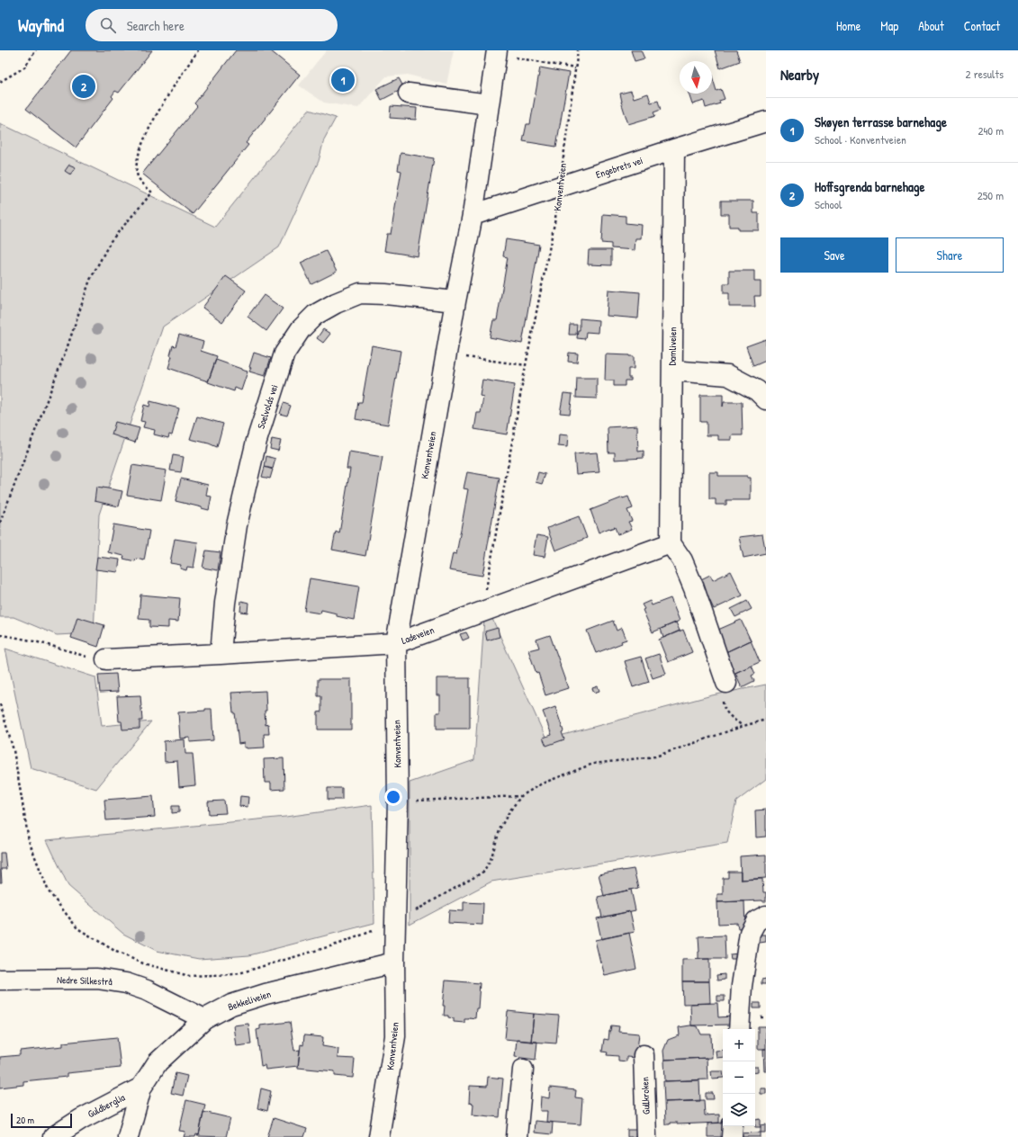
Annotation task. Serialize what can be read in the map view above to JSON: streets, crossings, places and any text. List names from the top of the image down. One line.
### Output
{"streets":{"street":["Engebrets vei","Konventveien","Damliveien","Soelvolds vei","Ladeveien","Nedre Silkestrå","Bekkeliveien","Gullkroken","Guldberglia"]},"crossings":[["Engebrets vei","Konventveien"],["Engebrets vei","Damliveien"],["Konventveien","Soelvolds vei"],["Konventveien","Ladeveien"],["Konventveien","Bekkeliveien"],["Damliveien","Ladeveien"],["Soelvolds vei","Ladeveien"],["Nedre Silkestrå","Bekkeliveien"],["Bekkeliveien","Guldberglia"]],"scale_bar":"20 m","north":"bottom","page":{"header":"Wayfind","search":"Search here","nav":["Home","Map","About","Contact"],"heading":["Nearby","2 results"],"pins":["1","2"],"list":[{"mark":"1","name":"Skøyen terrasse barnehage","note":"School · Konventveien","value":"240 m"},{"mark":"2","name":"Hoffsgrenda barnehage","note":"School","value":"250 m"}],"buttons":["Save","Share"],"map_buttons":["+","−"],"scale":"20 m"}}
